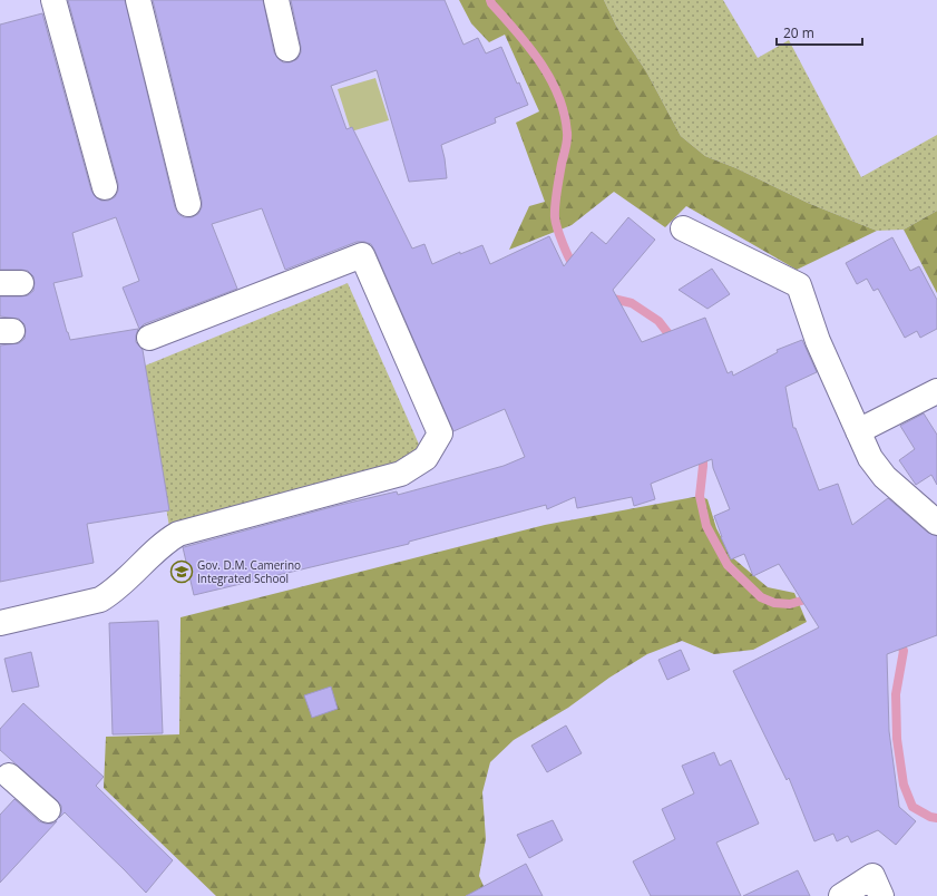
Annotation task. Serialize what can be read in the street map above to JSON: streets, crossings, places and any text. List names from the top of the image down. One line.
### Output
{"places":{"school or university":["Gov. D.M. Camerino Integrated School"]},"scale_bar":"20 m"}
